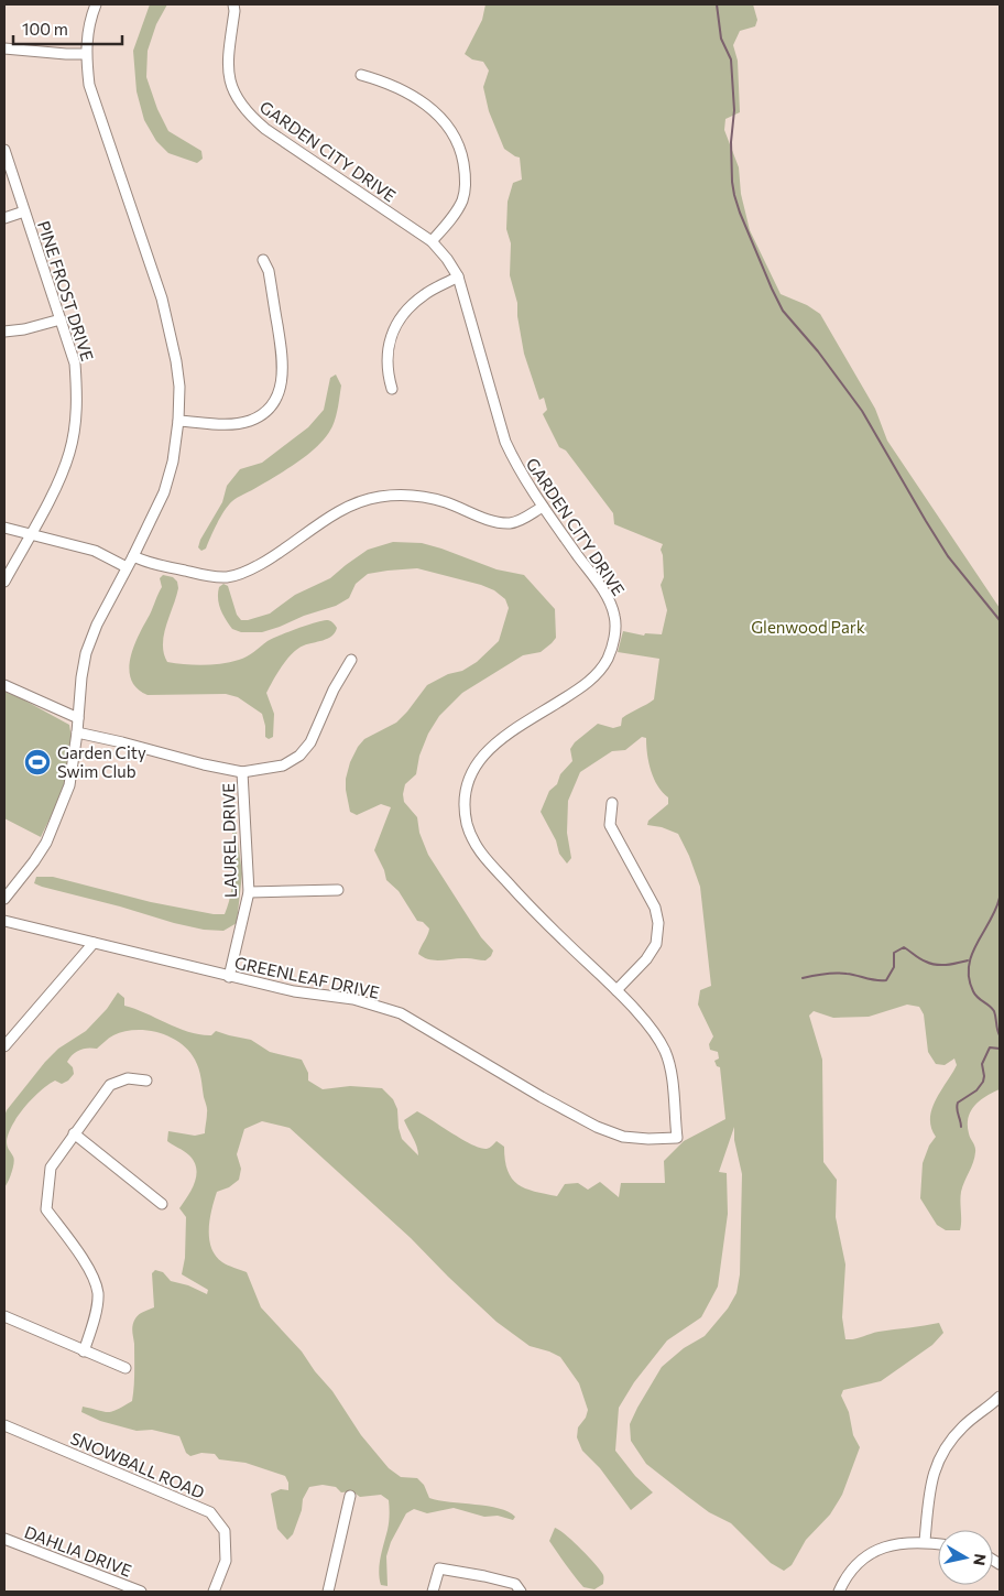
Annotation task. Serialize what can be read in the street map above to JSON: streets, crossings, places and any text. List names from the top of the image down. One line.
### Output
{"streets":{"street":["GARDEN CITY DRIVE","PINE FROST DRIVE","LAUREL DRIVE","GREENLEAF DRIVE","SNOWBALL ROAD","DAHLIA DRIVE"]},"crossings":[["GARDEN CITY DRIVE","GREENLEAF DRIVE"],["LAUREL DRIVE","GREENLEAF DRIVE"]],"parks":["Glenwood Park"],"places":{"sports":["Garden City Swim Club"]},"scale_bar":"100 m","north":"right"}
